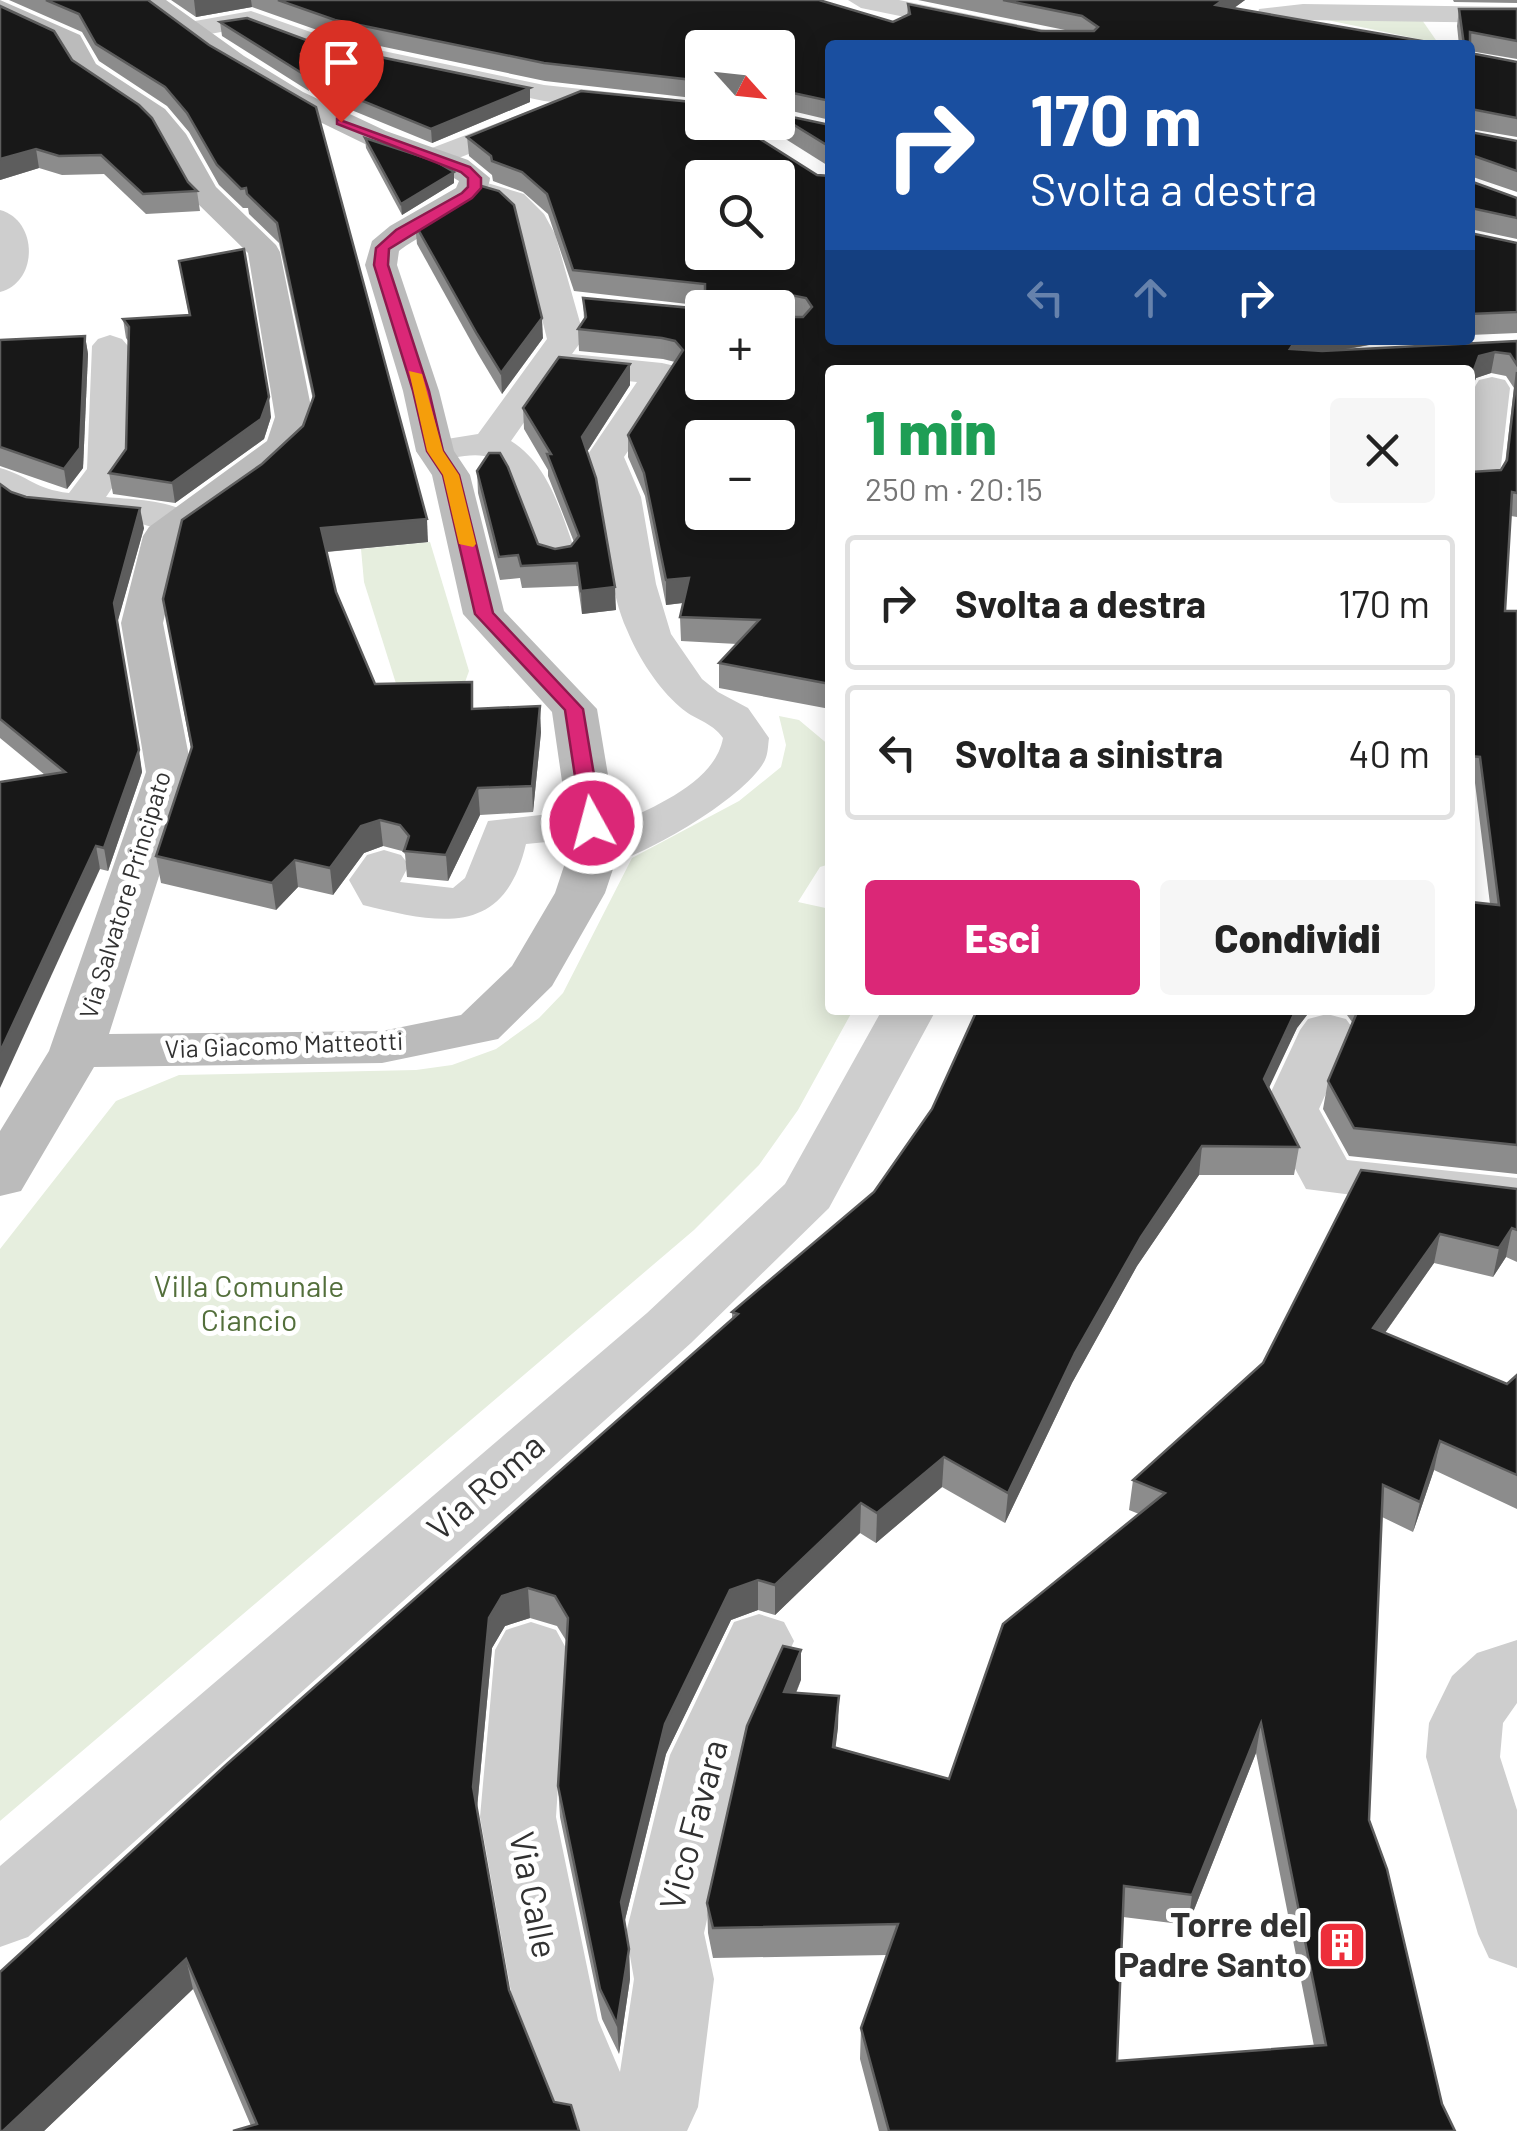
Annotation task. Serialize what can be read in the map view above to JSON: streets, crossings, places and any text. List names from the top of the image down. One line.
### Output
{"streets":{"main road":["Via Salvatore Principato","Via Giacomo Matteotti"],"street":["Via Roma","Vico Favara","Via Calle"]},"crossings":[["Via Salvatore Principato","Via Giacomo Matteotti"]],"parks":["Villa Comunale Ciancio"],"places":{"building":["Torre del Padre Santo"]},"north":"bottom right","page":{"map_buttons":["+","−"],"turn":["170 m","Svolta a destra"],"heading":["1 min","250 m · 20:15"],"list":[{"name":"Svolta a destra","value":"170 m"},{"name":"Svolta a sinistra","value":"40 m"}],"buttons":["Esci","Condividi"]}}
